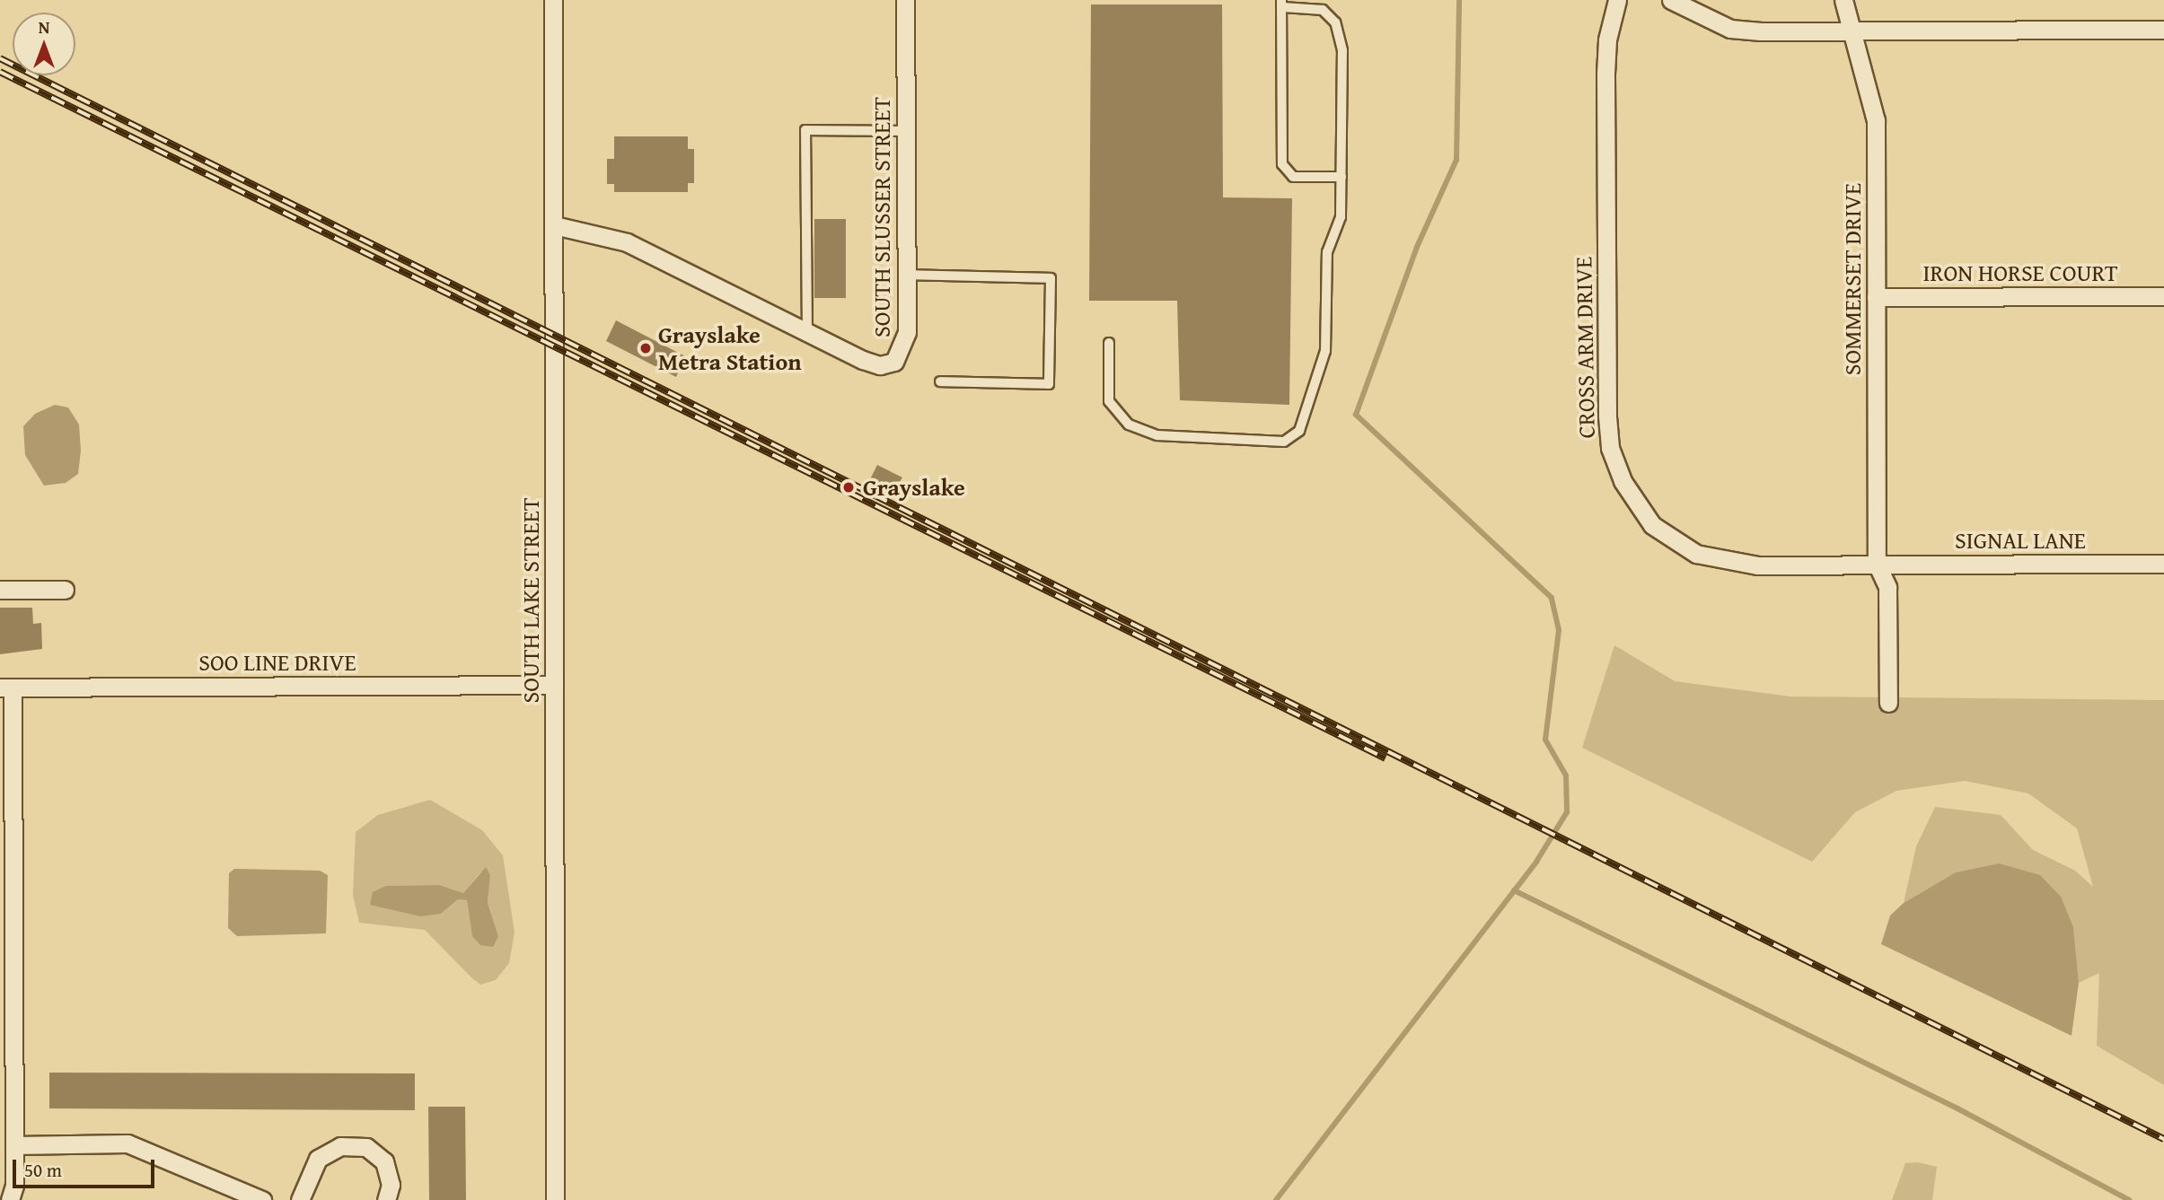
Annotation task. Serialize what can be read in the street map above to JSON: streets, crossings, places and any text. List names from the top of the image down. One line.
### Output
{"streets":{"street":["SOUTH SLUSSER STREET","IRON HORSE COURT","SOMMERSET DRIVE","CROSS ARM DRIVE","SIGNAL LANE","SOUTH LAKE STREET","SOO LINE DRIVE"]},"crossings":[["IRON HORSE COURT","SOMMERSET DRIVE"],["SOMMERSET DRIVE","CROSS ARM DRIVE"],["SOMMERSET DRIVE","SIGNAL LANE"],["CROSS ARM DRIVE","SIGNAL LANE"],["SOUTH LAKE STREET","SOO LINE DRIVE"]],"places":["Grayslake Metra Station","Grayslake"],"scale_bar":"50 m","north":"top"}
